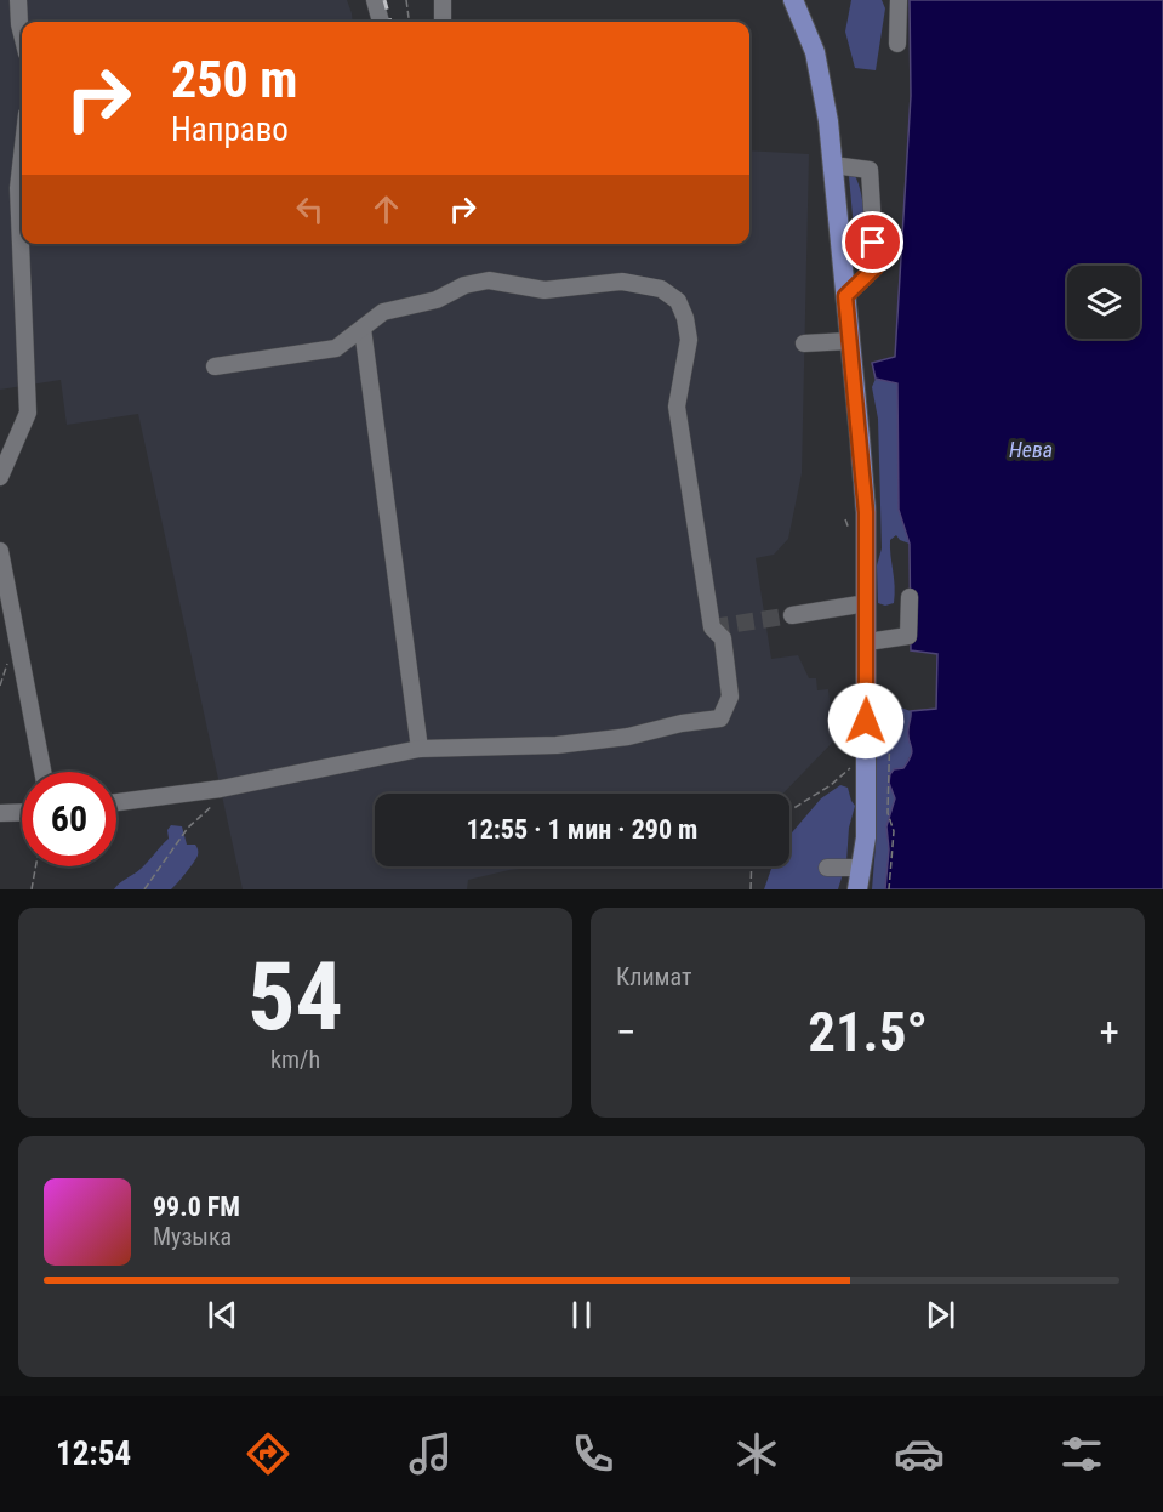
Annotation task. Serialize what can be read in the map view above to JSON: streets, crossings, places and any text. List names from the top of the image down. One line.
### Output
{"water":["Нева"],"page":{"turn":["250 m","Направо"],"limit":"60","trip":"12:55 · 1 мин · 290 m","tile":[["54","km/h"],"Климат"],"heat":["−","21.5°","+"],"song":["99.0 FM","Музыка"],"tabs":"12:54"}}
